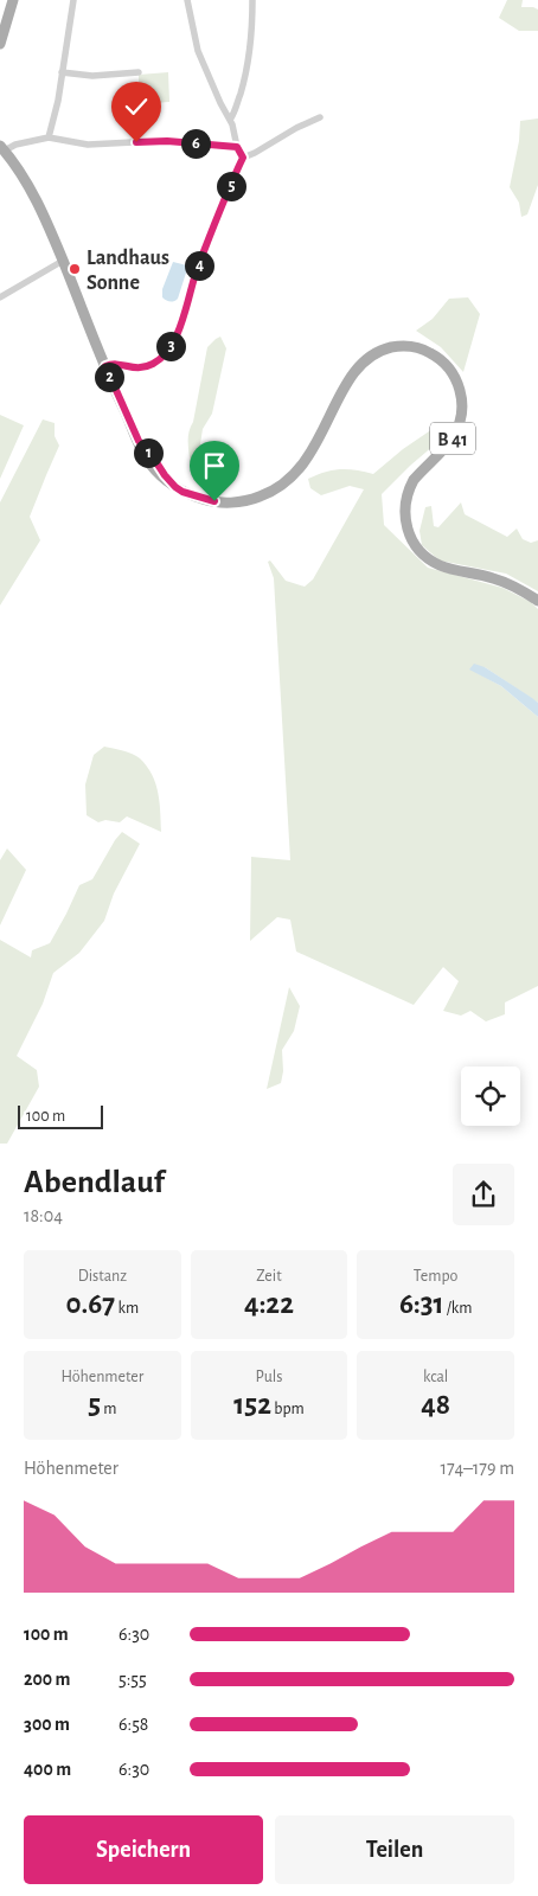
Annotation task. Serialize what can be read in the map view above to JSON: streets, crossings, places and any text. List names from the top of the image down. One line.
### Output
{"streets":{"main road":["B 41"]},"places":["Landhaus Sonne"],"scale_bar":"100 m","page":{"pins":["6","5","4","3","2","1"],"scale":"100 m","heading":["Abendlauf","18:04"],"stats":[["Distanz","0.67 km"],["Zeit","4:22"],["Tempo","6:31 /km"],["Höhenmeter","5 m"],["Puls","152 bpm"],["kcal","48"]],"chart":["Höhenmeter","174–179 m"],"list":[{"name":"100 m","note":"6:30"},{"name":"200 m","note":"5:55"},{"name":"300 m","note":"6:58"},{"name":"400 m","note":"6:30"}],"buttons":["Speichern","Teilen"]}}
